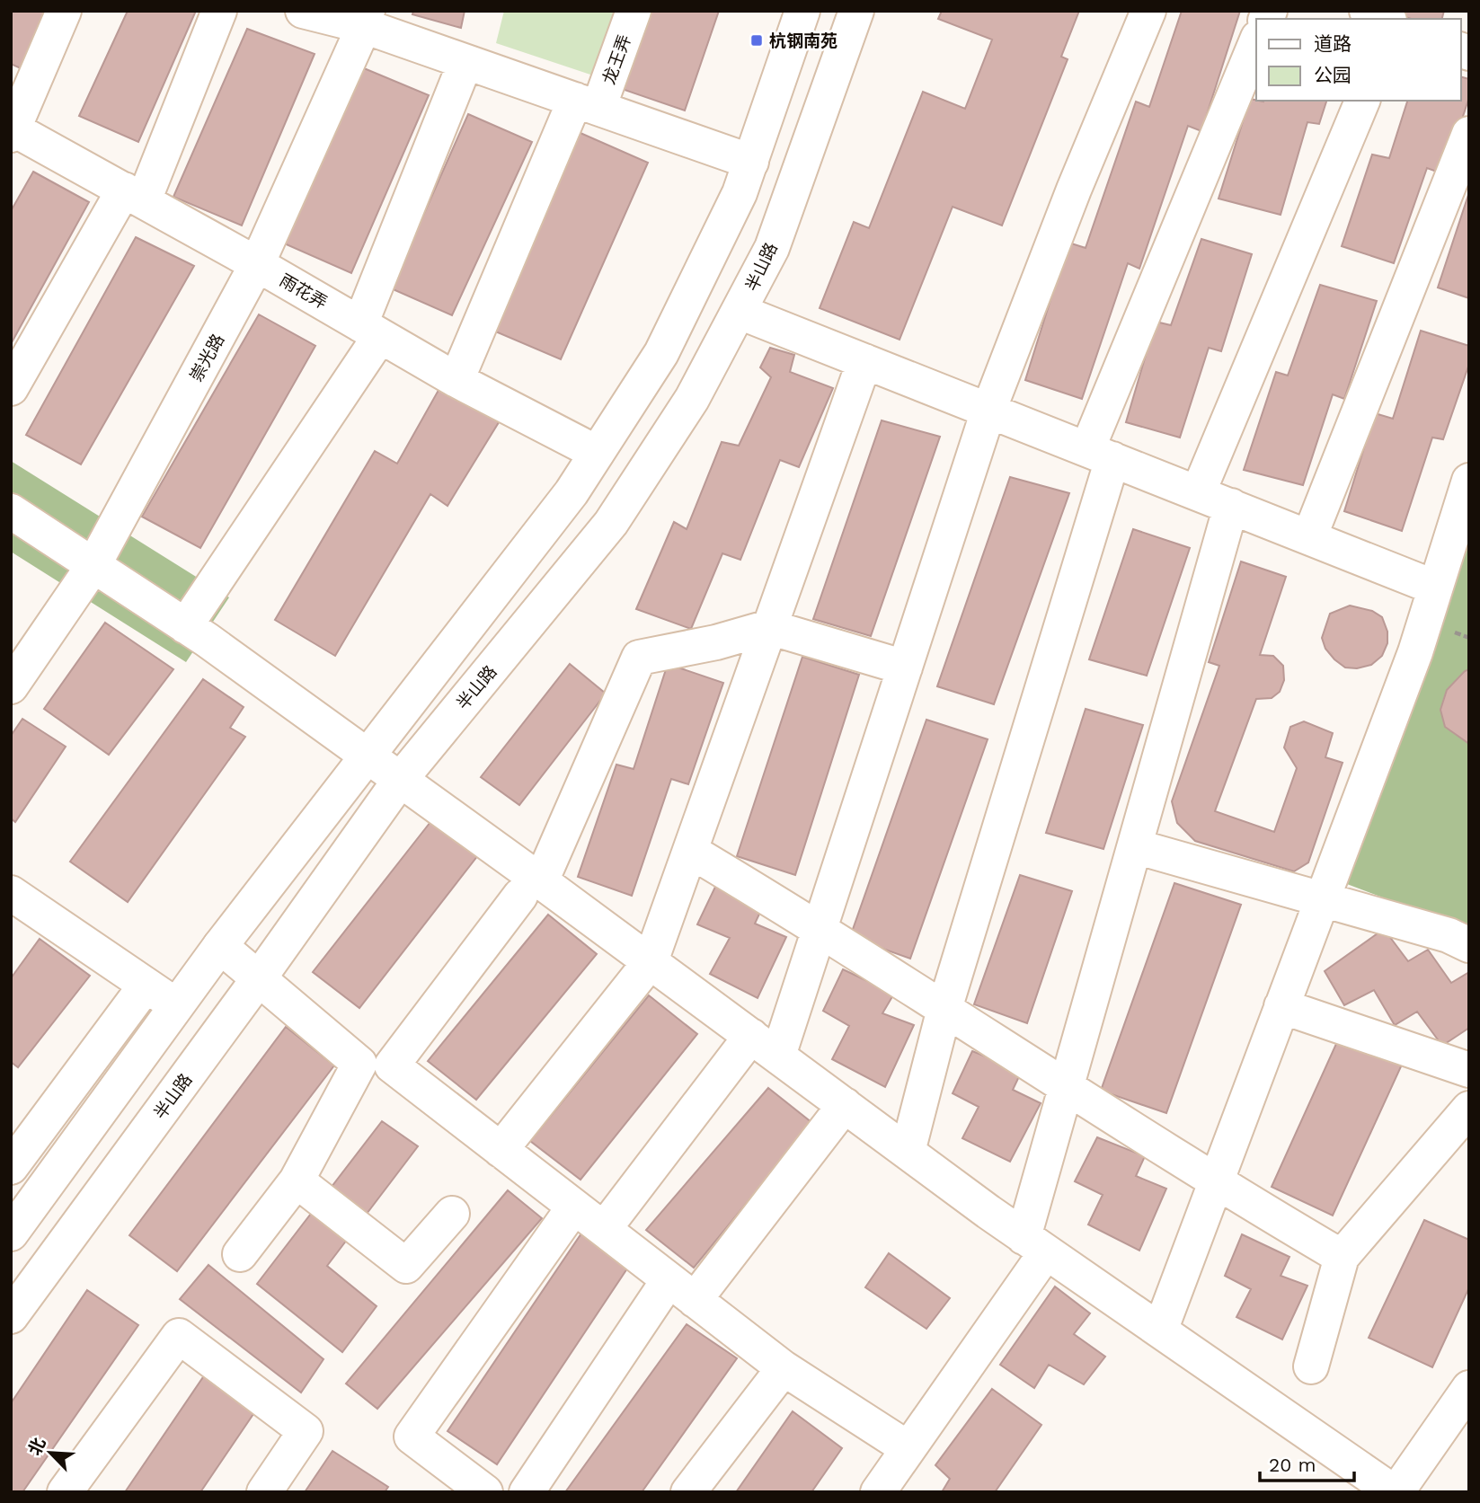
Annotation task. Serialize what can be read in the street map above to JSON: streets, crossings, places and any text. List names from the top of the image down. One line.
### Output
{"streets":{"main road":["龙王弄","半山路","雨花弄","崇光路"]},"crossings":[["龙王弄","雨花弄"],["雨花弄","崇光路"]],"places":{"transit":["杭钢南苑"]},"legend":["道路","公园"],"scale_bar":"20 m","north":"top left"}
